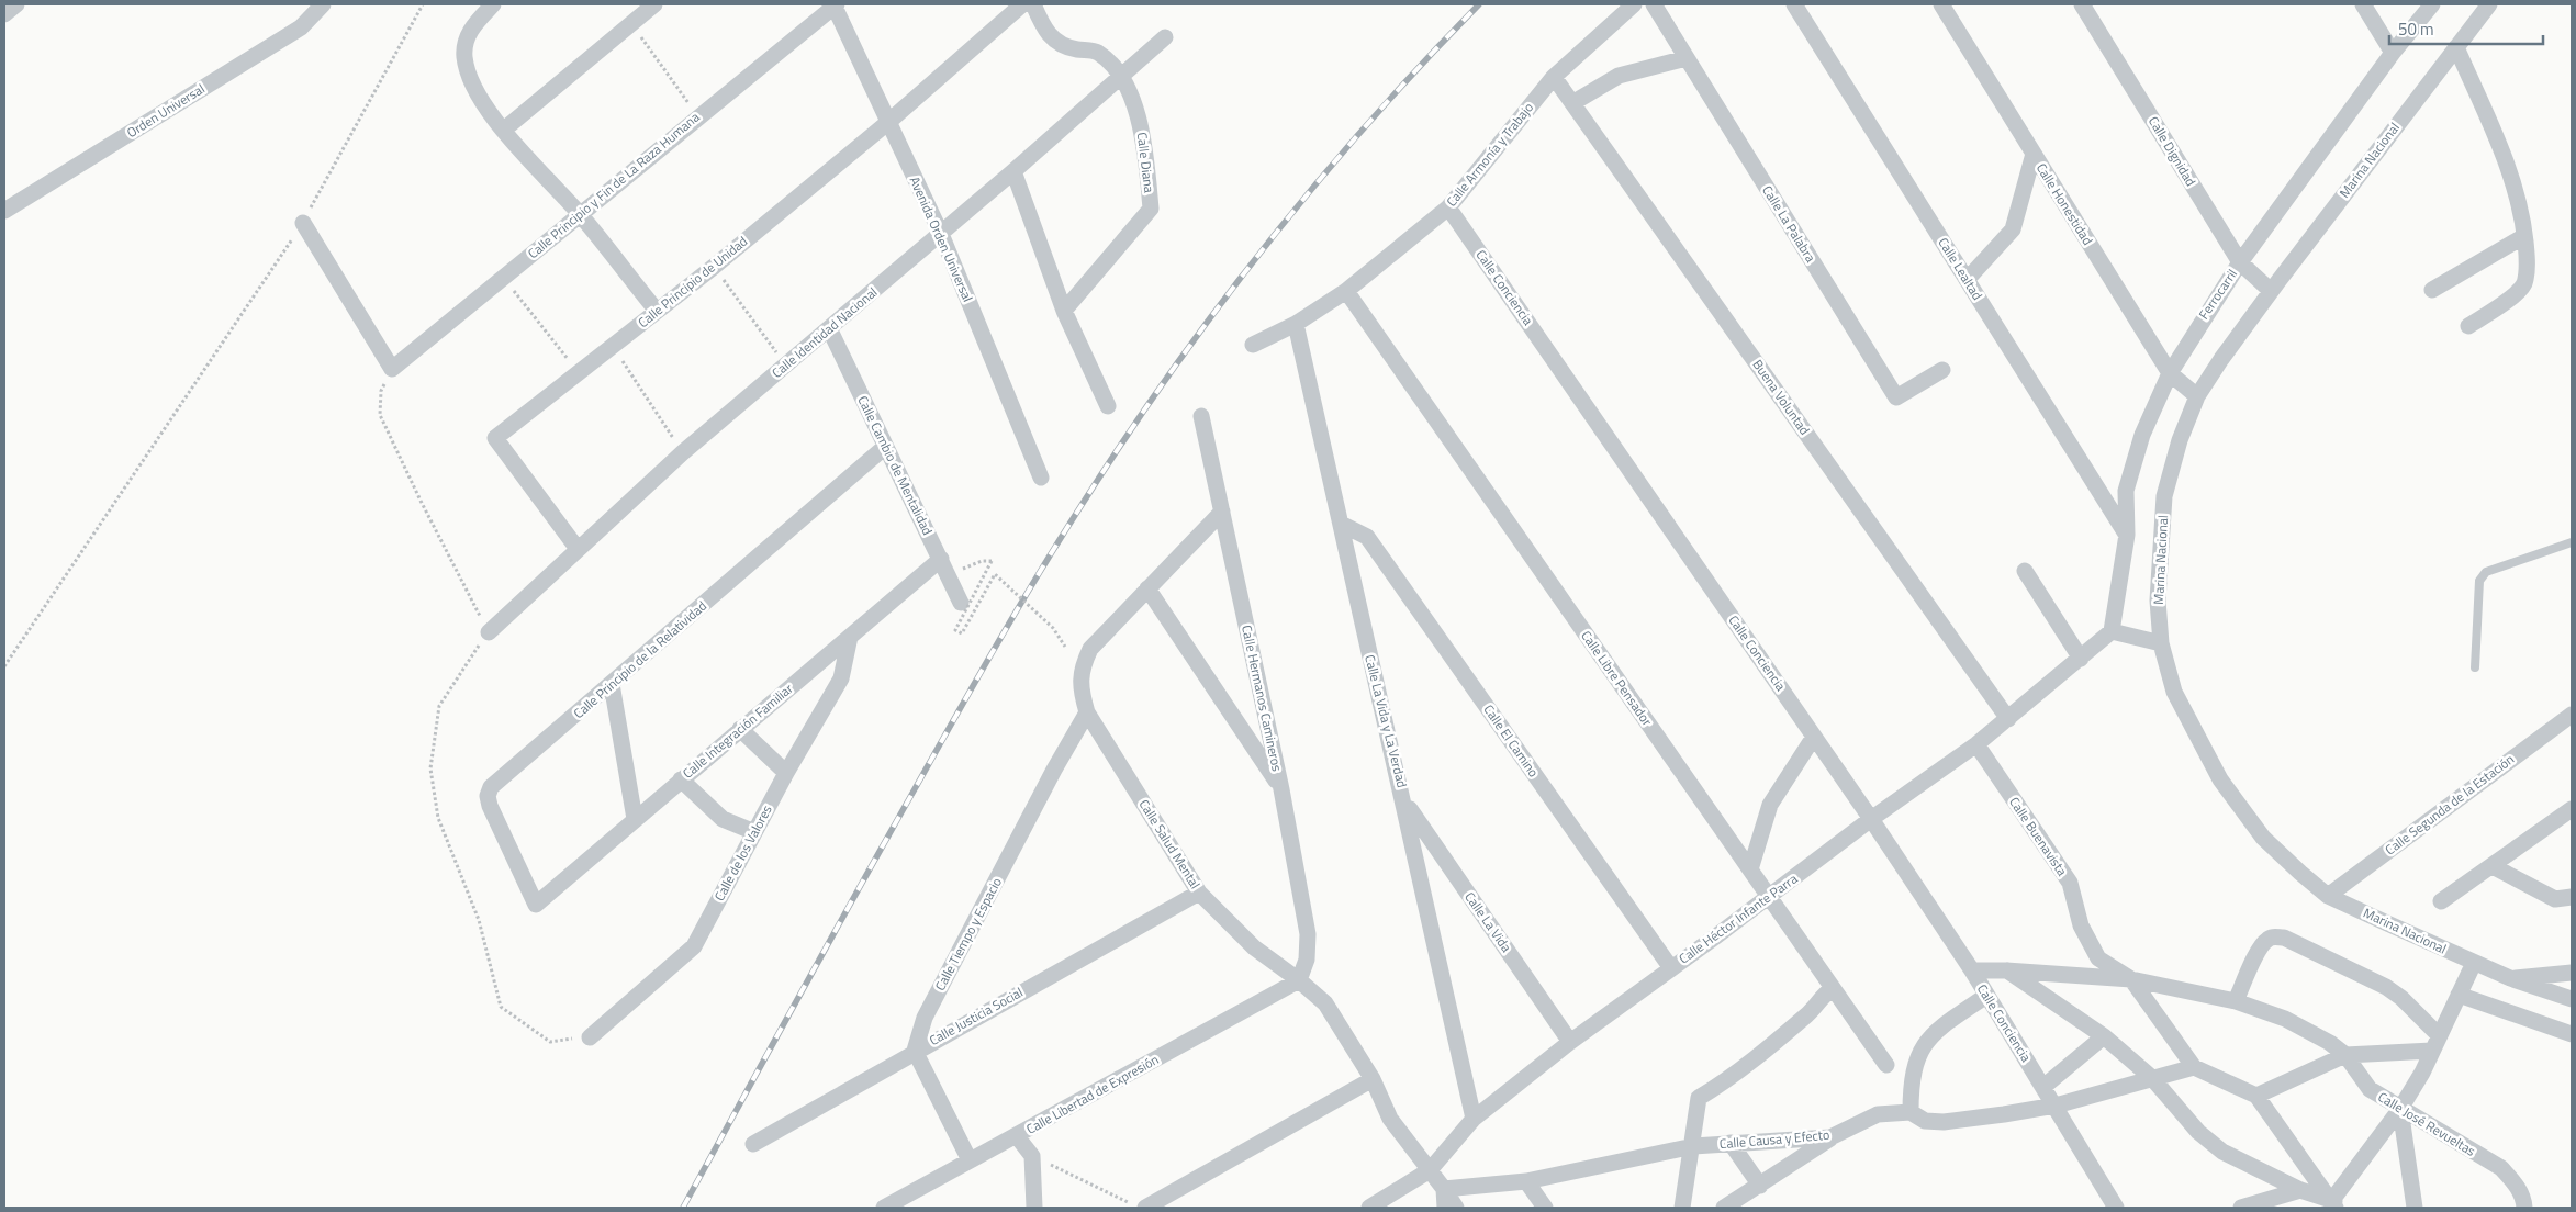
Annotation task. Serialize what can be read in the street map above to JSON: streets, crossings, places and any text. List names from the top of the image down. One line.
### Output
{"streets":{"street":["Orden Universal","Calle Dignidad","Calle Armonía y Trabajo","Marina Nacional","Calle Diana","Calle Principio y Fin de La Raza Humana","Calle Honestidad","Calle La Palabra","Avenida Orden Universal","Calle Lealtad","Calle Principio de Unidad","Calle Conciencia","Ferrocarril","Calle Identidad Nacional","Buena Voluntad","Calle Cambio de Mentalidad","Calle Principio de la Relatividad","Calle Libre Pensador","Calle Hermanos Camineros","Calle La Vida y La Verdad","Calle Integración Familiar","Calle El Camino","Calle Segunda de la Estación","Calle Buenavista","Calle Salud Mental","Calle de los Valores","Calle Héctor Infante Parra","Calle La Vida","Calle Tiempo y Espacio","Calle Justicia Social","Calle Libertad de Expresión","Calle José Revueltas","Calle Causa y Efecto"]},"crossings":[["Calle Dignidad","Marina Nacional"],["Calle Dignidad","Ferrocarril"],["Calle Armonía y Trabajo","Calle Conciencia"],["Calle Armonía y Trabajo","Buena Voluntad"],["Calle Armonía y Trabajo","Calle Libre Pensador"],["Calle Armonía y Trabajo","Calle La Vida y La Verdad"],["Marina Nacional","Calle Honestidad"],["Marina Nacional","Calle Segunda de la Estación"],["Calle Diana","Calle Identidad Nacional"],["Calle Principio y Fin de La Raza Humana","Avenida Orden Universal"],["Calle Honestidad","Ferrocarril"],["Avenida Orden Universal","Calle Principio de Unidad"],["Avenida Orden Universal","Calle Identidad Nacional"],["Calle Lealtad","Ferrocarril"],["Calle Principio de Unidad","Calle Identidad Nacional"],["Calle Conciencia","Calle Héctor Infante Parra"],["Calle Conciencia","Calle Causa y Efecto"],["Ferrocarril","Calle Héctor Infante Parra"],["Calle Identidad Nacional","Calle Cambio de Mentalidad"],["Buena Voluntad","Calle Héctor Infante Parra"],["Calle Cambio de Mentalidad","Calle Principio de la Relatividad"],["Calle Cambio de Mentalidad","Calle Integración Familiar"],["Calle Principio de la Relatividad","Calle Integración Familiar"],["Calle Libre Pensador","Calle Héctor Infante Parra"],["Calle Hermanos Camineros","Calle Salud Mental"],["Calle Hermanos Camineros","Calle Libertad de Expresión"],["Calle La Vida y La Verdad","Calle El Camino"],["Calle La Vida y La Verdad","Calle Héctor Infante Parra"],["Calle La Vida y La Verdad","Calle La Vida"],["Calle Integración Familiar","Calle de los Valores"],["Calle El Camino","Calle Héctor Infante Parra"],["Calle Buenavista","Calle Héctor Infante Parra"],["Calle Buenavista","Calle José Revueltas"],["Calle Salud Mental","Calle Héctor Infante Parra"],["Calle Salud Mental","Calle Tiempo y Espacio"],["Calle Salud Mental","Calle Justicia Social"],["Calle Salud Mental","Calle Libertad de Expresión"],["Calle Salud Mental","Calle Causa y Efecto"],["Calle Héctor Infante Parra","Calle La Vida"],["Calle Tiempo y Espacio","Calle Justicia Social"]],"scale_bar":"50 m"}
